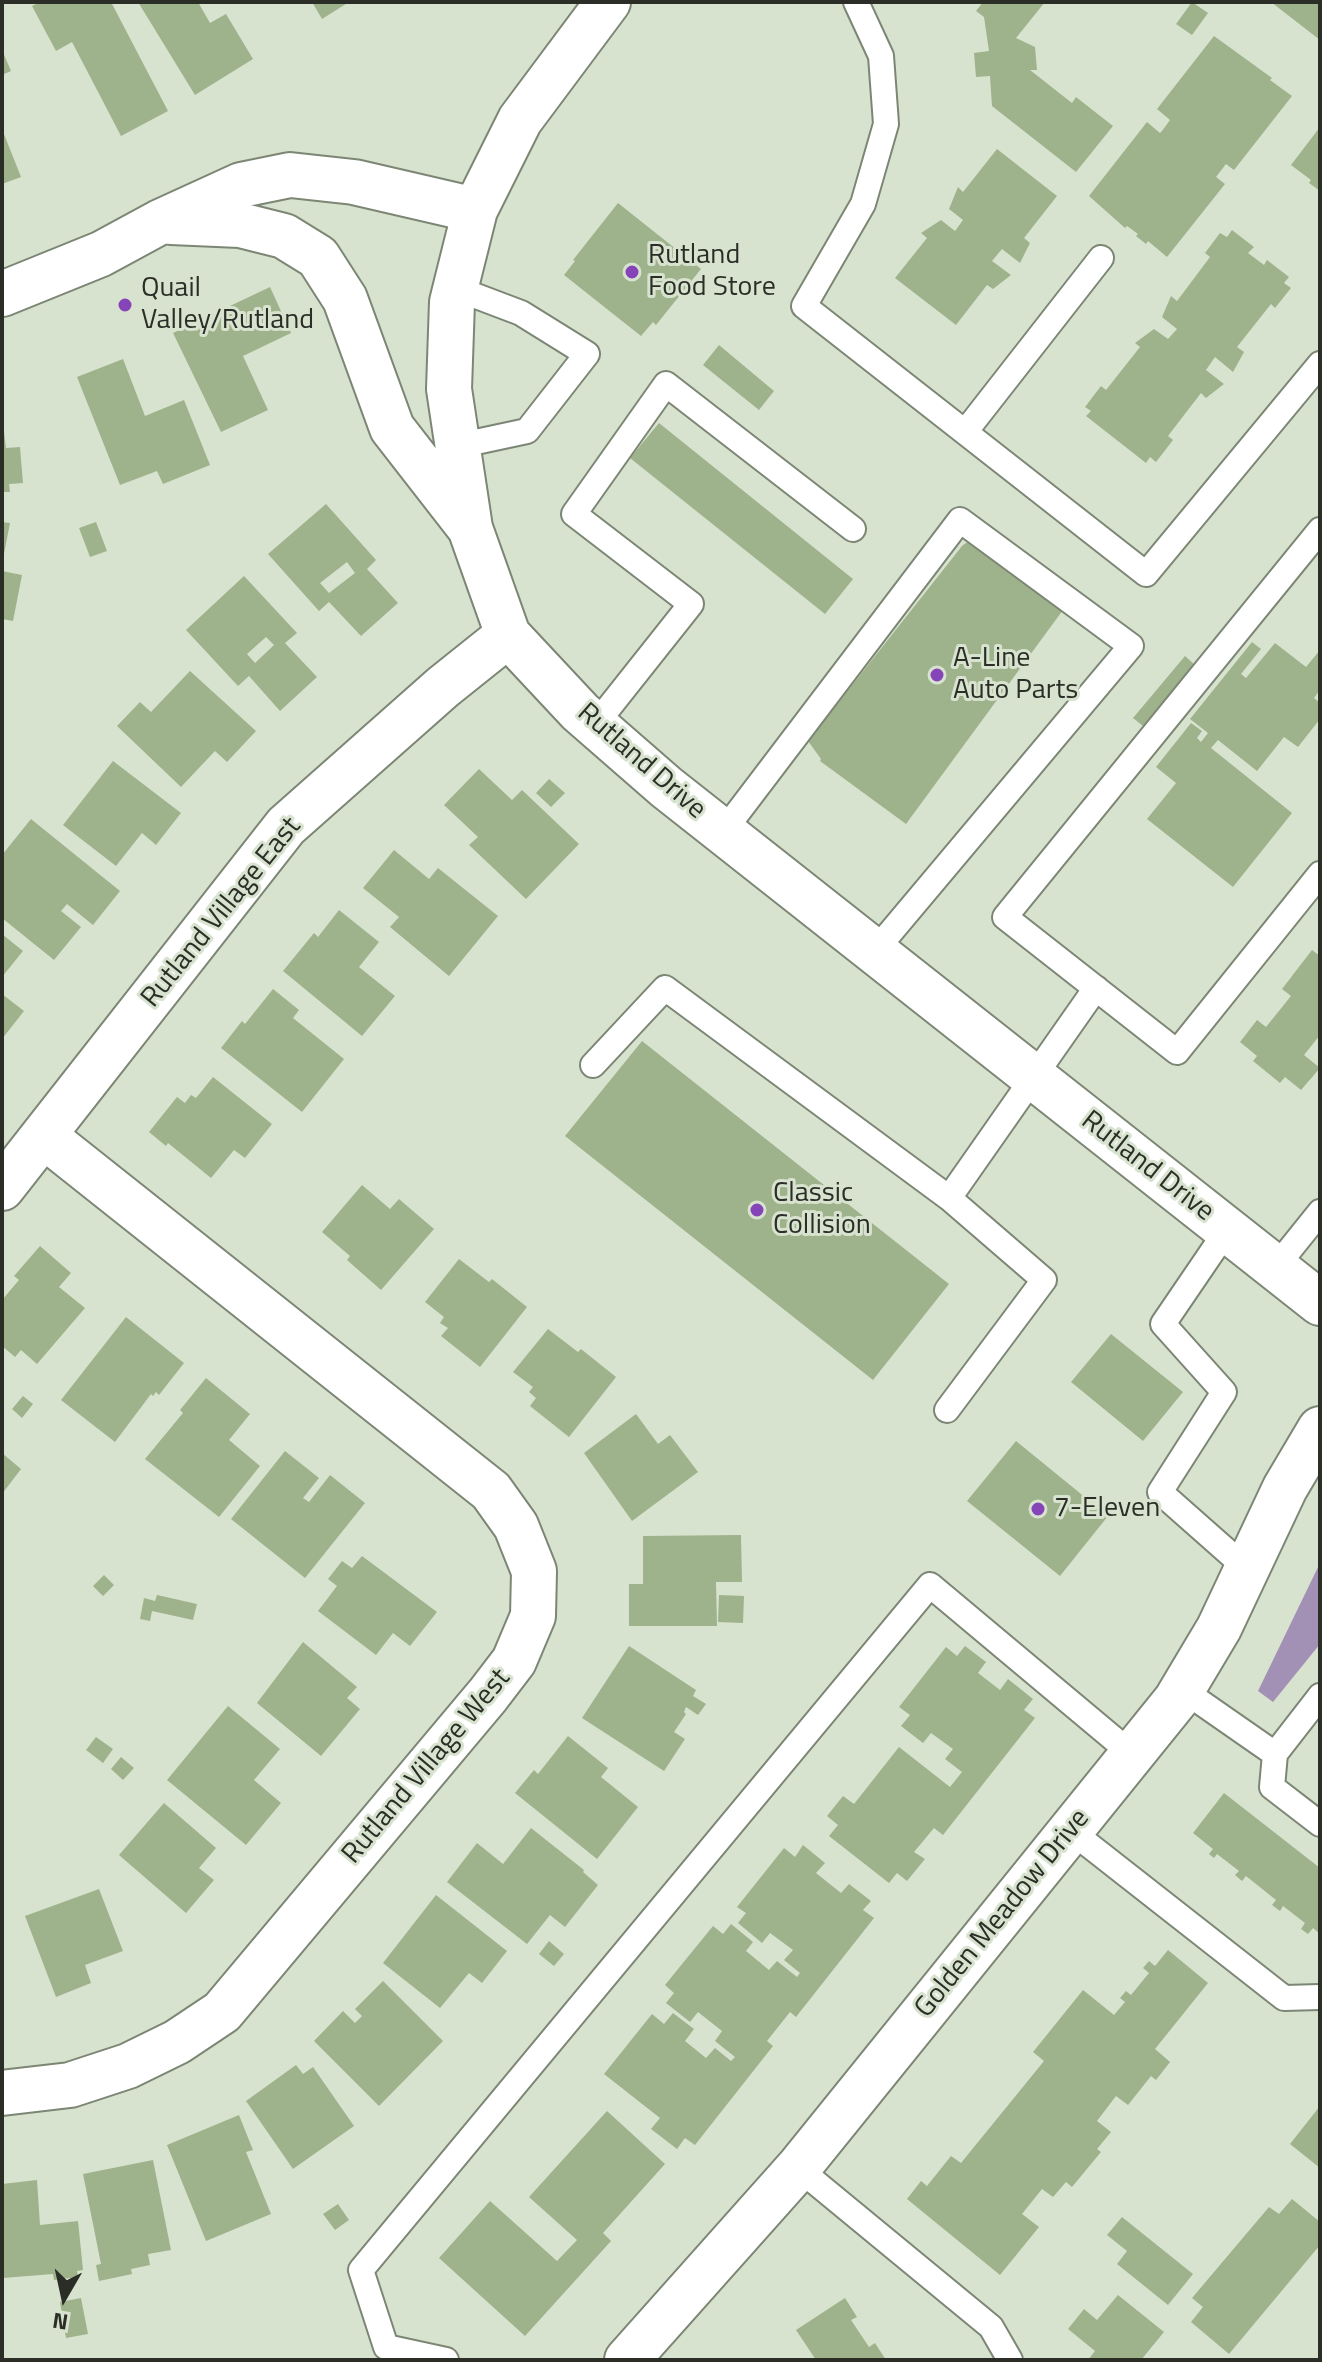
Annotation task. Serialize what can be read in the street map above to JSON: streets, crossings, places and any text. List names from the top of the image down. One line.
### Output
{"streets":{"street":["Rutland Drive","Rutland Village East","Rutland Village West","Golden Meadow Drive"]},"crossings":[["Rutland Drive","Rutland Village East"],["Rutland Village East","Rutland Village West"]],"places":["Rutland Food Store","Quail Valley/Rutland","A-Line Auto Parts","Classic Collision","7-Eleven"],"north":"bottom"}
